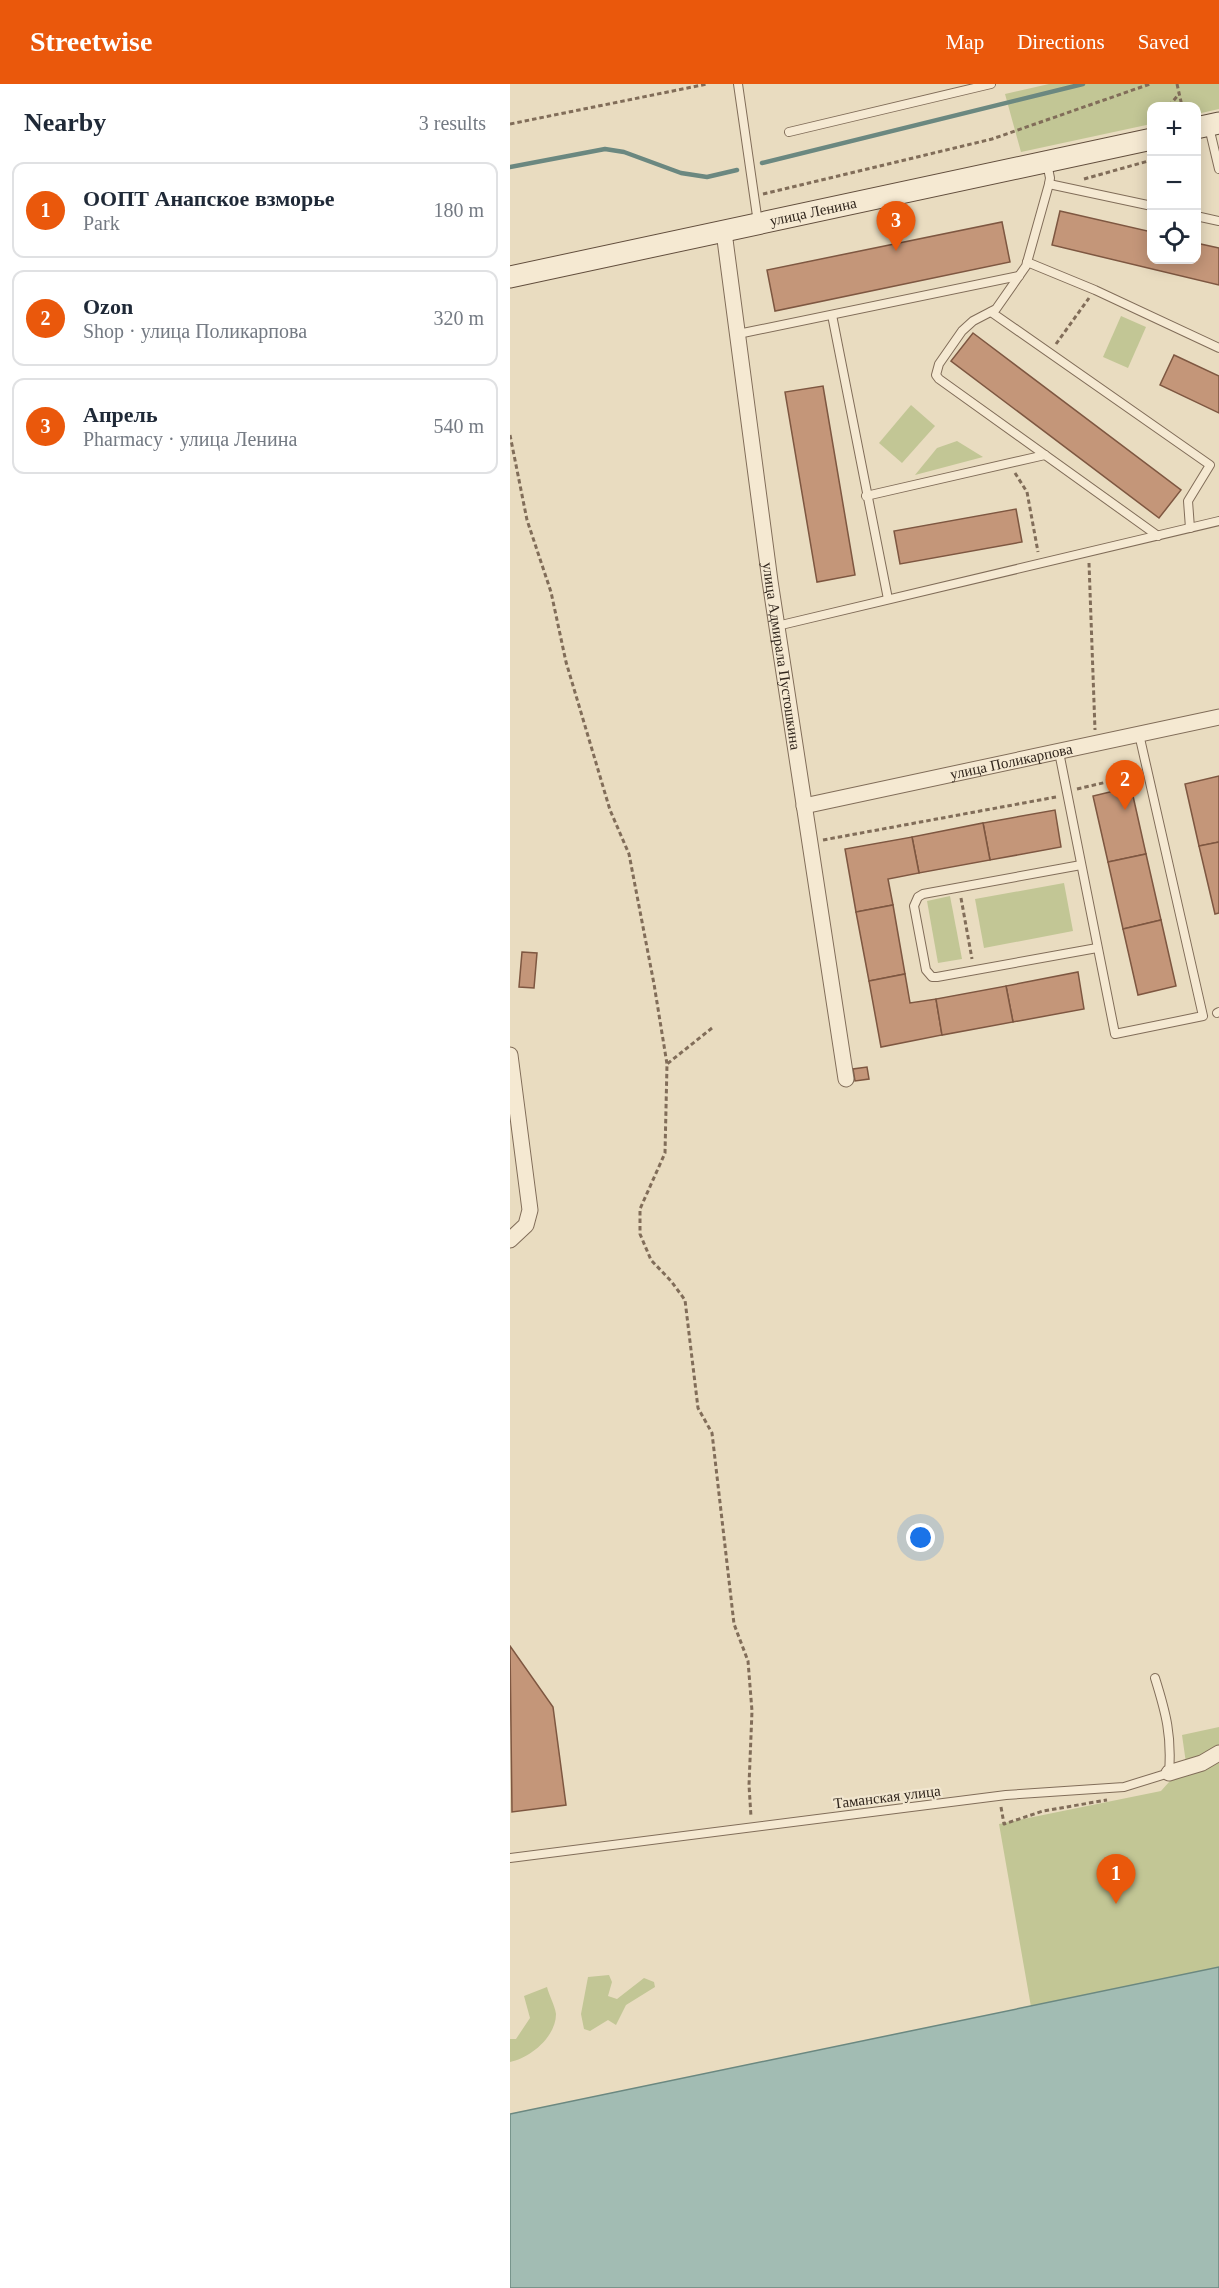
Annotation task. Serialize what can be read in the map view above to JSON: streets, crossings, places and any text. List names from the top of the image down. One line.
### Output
{"streets":{"street":["улица Ленина","улица Адмирала Пустошкина","улица Поликарпова"],"lane":["Таманская улица"]},"crossings":[["улица Ленина","улица Адмирала Пустошкина"],["улица Адмирала Пустошкина","улица Поликарпова"]],"page":{"header":"Streetwise","nav":["Map","Directions","Saved"],"heading":["Nearby","3 results"],"map_buttons":["+","−"],"list":[{"mark":"1","name":"ООПТ Анапское взморье","note":"Park","value":"180 m"},{"mark":"2","name":"Ozon","note":"Shop · улица Поликарпова","value":"320 m"},{"mark":"3","name":"Апрель","note":"Pharmacy · улица Ленина","value":"540 m"}],"pins":["3","2","1"]}}
